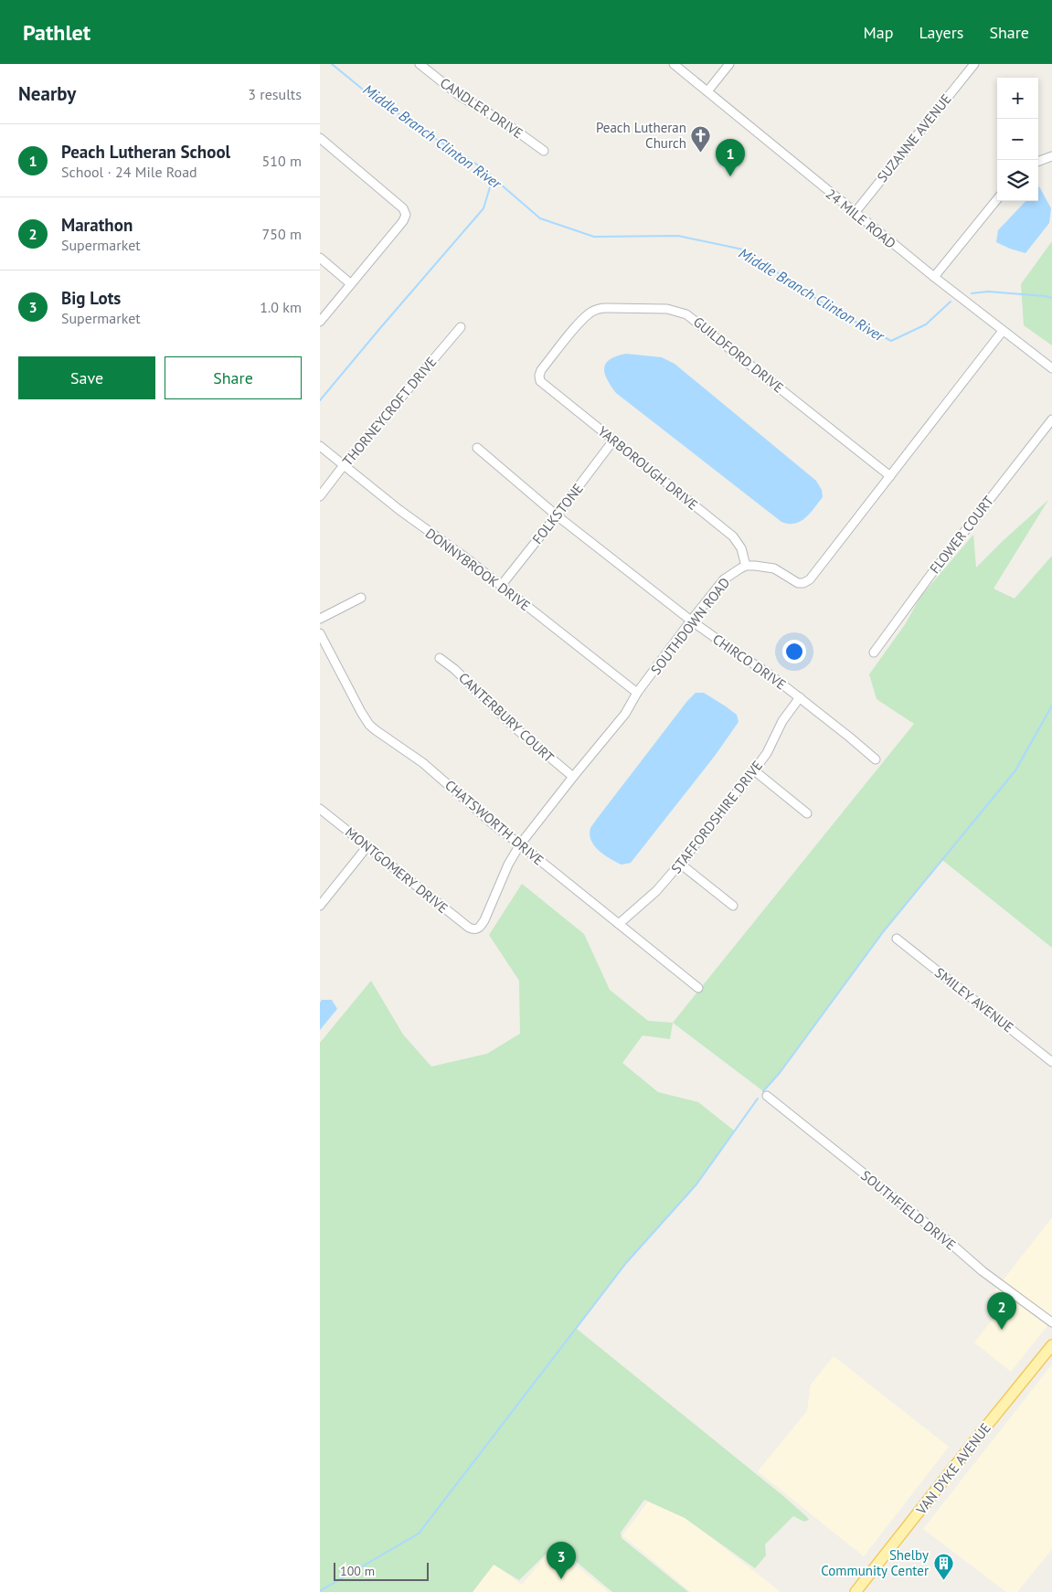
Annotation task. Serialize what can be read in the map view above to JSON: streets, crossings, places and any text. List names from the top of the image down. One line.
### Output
{"streets":{"main road":["VAN DYKE AVENUE"],"street":["CANDLER DRIVE","SUZANNE AVENUE","24 MILE ROAD","GUILDFORD DRIVE","THORNEYCROFT DRIVE","YARBOROUGH DRIVE","FOLKSTONE","FLOWER COURT","DONNYBROOK DRIVE","SOUTHDOWN ROAD","CHIRCO DRIVE","CANTERBURY COURT","STAFFORDSHIRE DRIVE","CHATSWORTH DRIVE","MONTGOMERY DRIVE","SMILEY AVENUE","SOUTHFIELD DRIVE"]},"crossings":[["SUZANNE AVENUE","24 MILE ROAD"],["GUILDFORD DRIVE","YARBOROUGH DRIVE"],["THORNEYCROFT DRIVE","DONNYBROOK DRIVE"],["YARBOROUGH DRIVE","FOLKSTONE"],["YARBOROUGH DRIVE","SOUTHDOWN ROAD"],["FOLKSTONE","DONNYBROOK DRIVE"],["FOLKSTONE","CHIRCO DRIVE"],["DONNYBROOK DRIVE","SOUTHDOWN ROAD"],["SOUTHDOWN ROAD","CHIRCO DRIVE"],["SOUTHDOWN ROAD","CANTERBURY COURT"],["SOUTHDOWN ROAD","CHATSWORTH DRIVE"],["SOUTHDOWN ROAD","MONTGOMERY DRIVE"],["CHIRCO DRIVE","STAFFORDSHIRE DRIVE"],["STAFFORDSHIRE DRIVE","CHATSWORTH DRIVE"]],"water":["Middle Branch Clinton River"],"places":{"church":["Peach Lutheran Church"],"building":["Shelby Community Center"]},"scale_bar":"100 m","page":{"header":"Pathlet","nav":["Map","Layers","Share"],"heading":["Nearby","3 results"],"map_buttons":["+","−"],"list":[{"mark":"1","name":"Peach Lutheran School","note":"School · 24 Mile Road","value":"510 m"},{"mark":"2","name":"Marathon","note":"Supermarket","value":"750 m"},{"mark":"3","name":"Big Lots","note":"Supermarket","value":"1.0 km"}],"pins":["1","2","3"],"buttons":["Save","Share"],"scale":"100 m"}}
